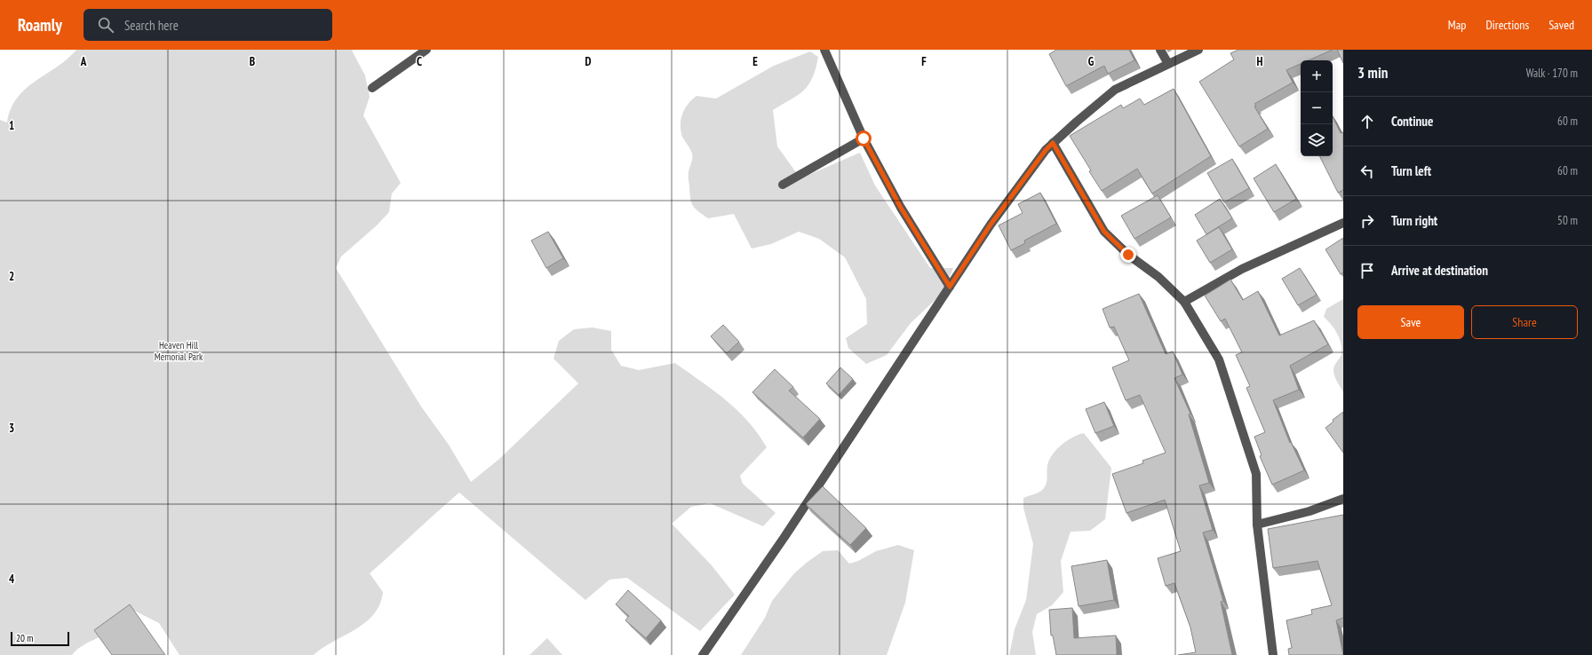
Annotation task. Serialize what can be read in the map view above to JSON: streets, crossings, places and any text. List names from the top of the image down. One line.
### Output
{"parks":["Heaven Hill Memorial Park"],"scale_bar":"20 m","page":{"header":"Roamly","search":"Search here","nav":["Map","Directions","Saved"],"heading":["3 min","Walk · 170 m"],"map_buttons":["+","−"],"list":[["Continue","60 m"],["Turn left","60 m"],["Turn right","50 m"],"Arrive at destination"],"buttons":["Save","Share"],"scale":"20 m"},"grid":{"columns":["A","B","C","D","E","F","G","H"],"rows":["1","2","3","4"]}}
